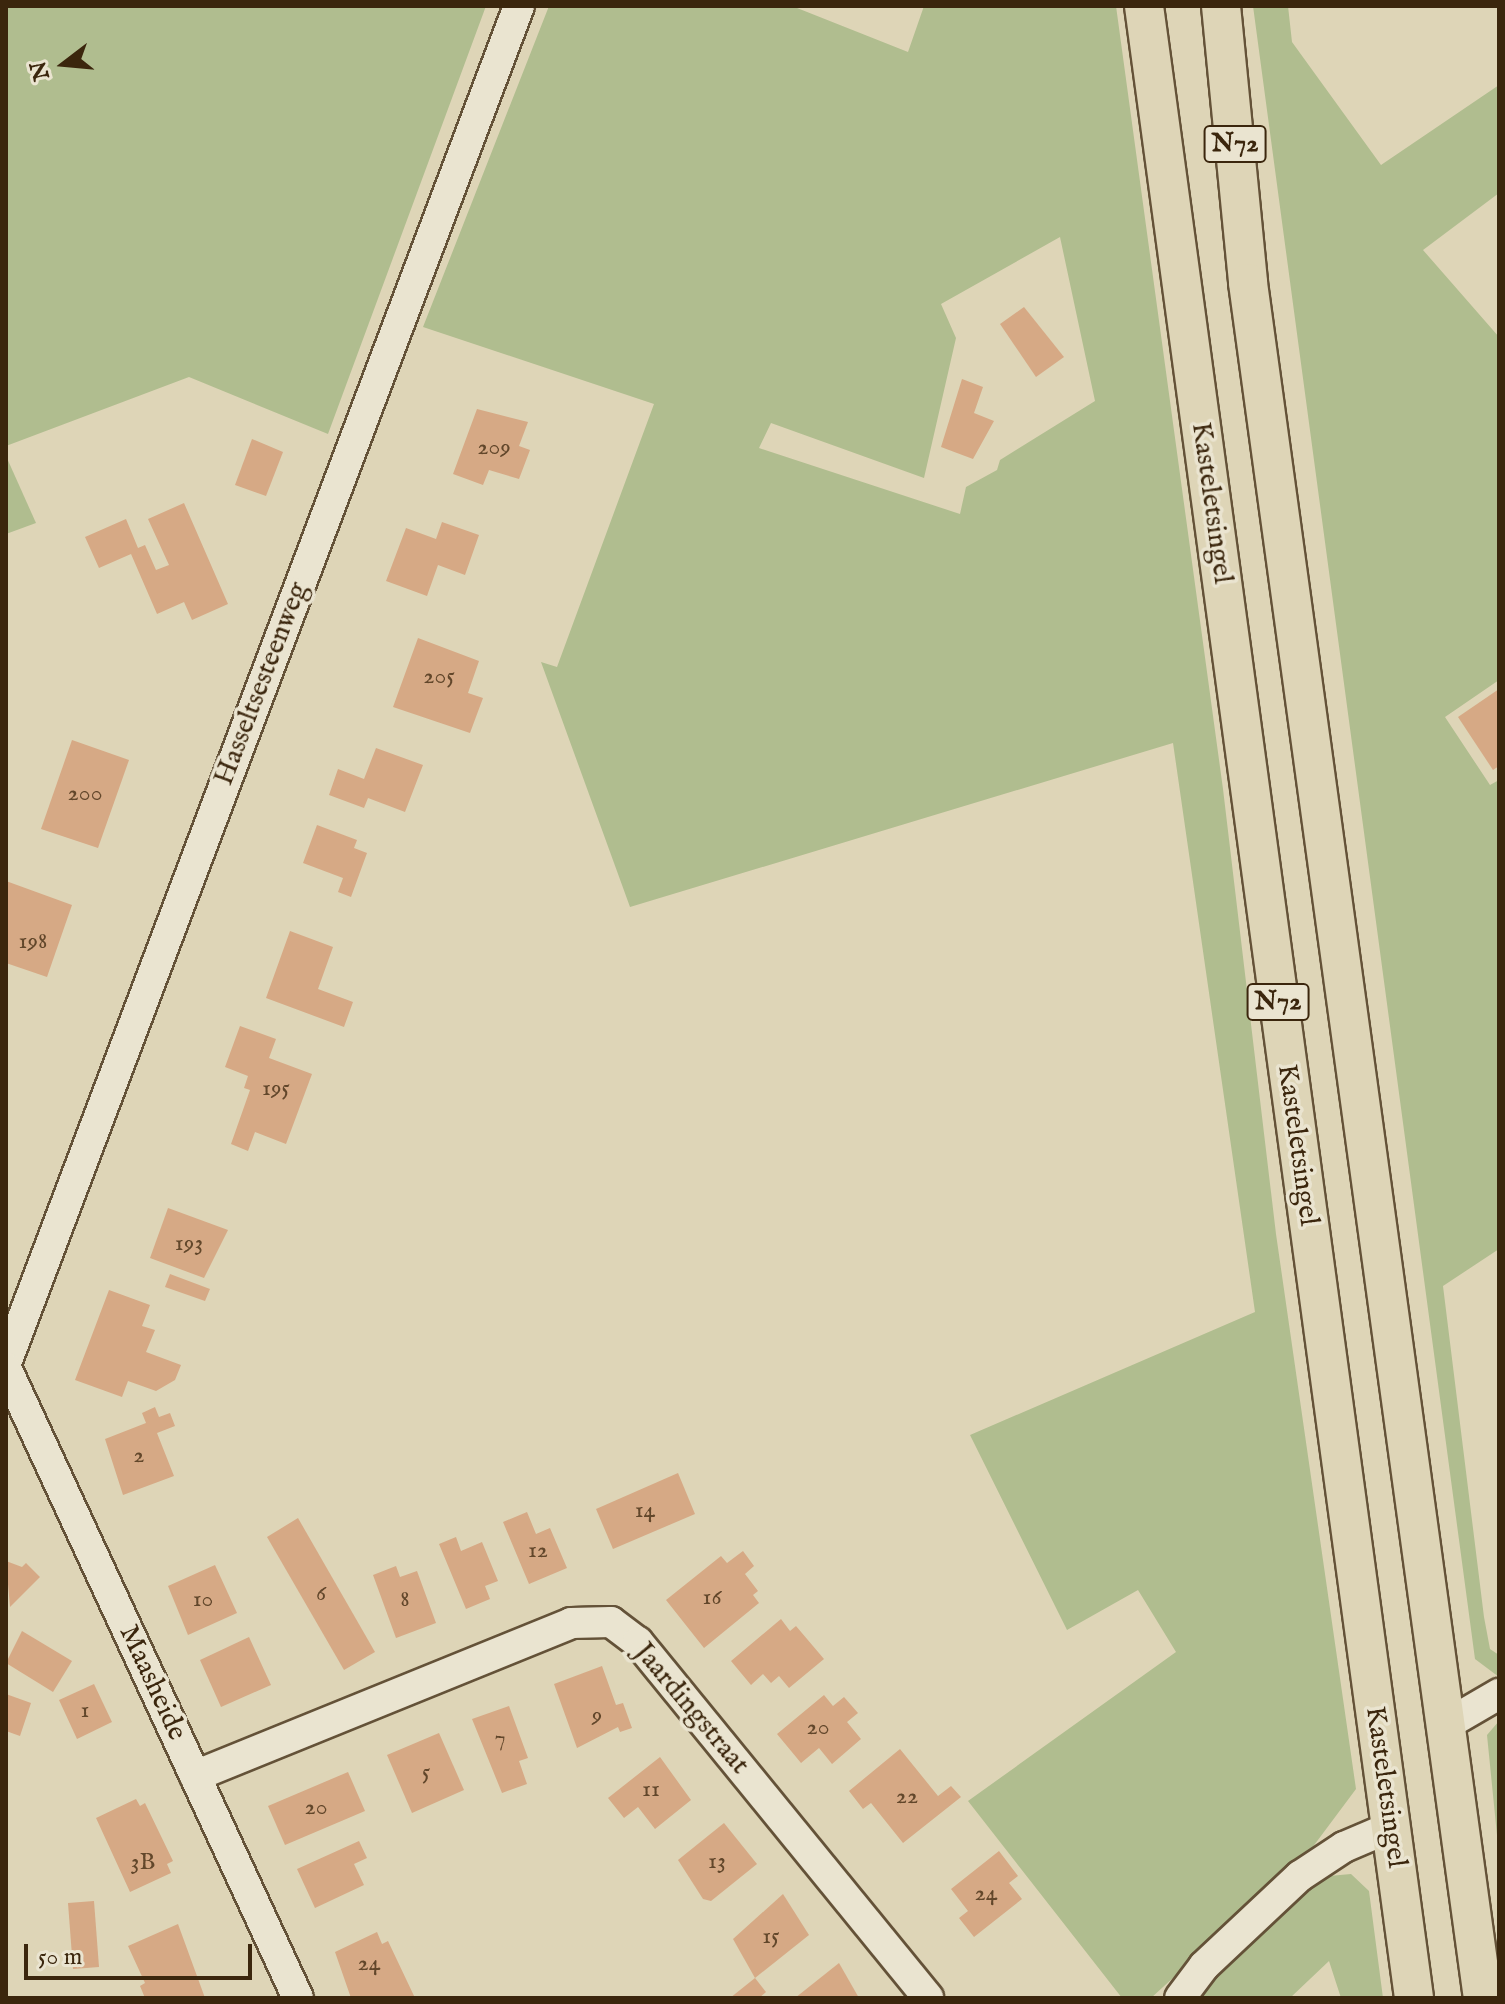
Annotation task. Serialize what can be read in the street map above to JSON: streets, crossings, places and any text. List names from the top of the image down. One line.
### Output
{"streets":{"main road":["N72","Kasteletsingel"],"street":["Hasseltsesteenweg","Maasheide","Jaardingstraat"]},"crossings":[["Hasseltsesteenweg","Maasheide"],["Maasheide","Jaardingstraat"]],"house_numbers":["209","205","200","198","195","193","2","14","12","6","16","10","8","1","9","20","7","5","11","22","20","13","3B","24","15","24"],"scale_bar":"50 m","north":"left"}
